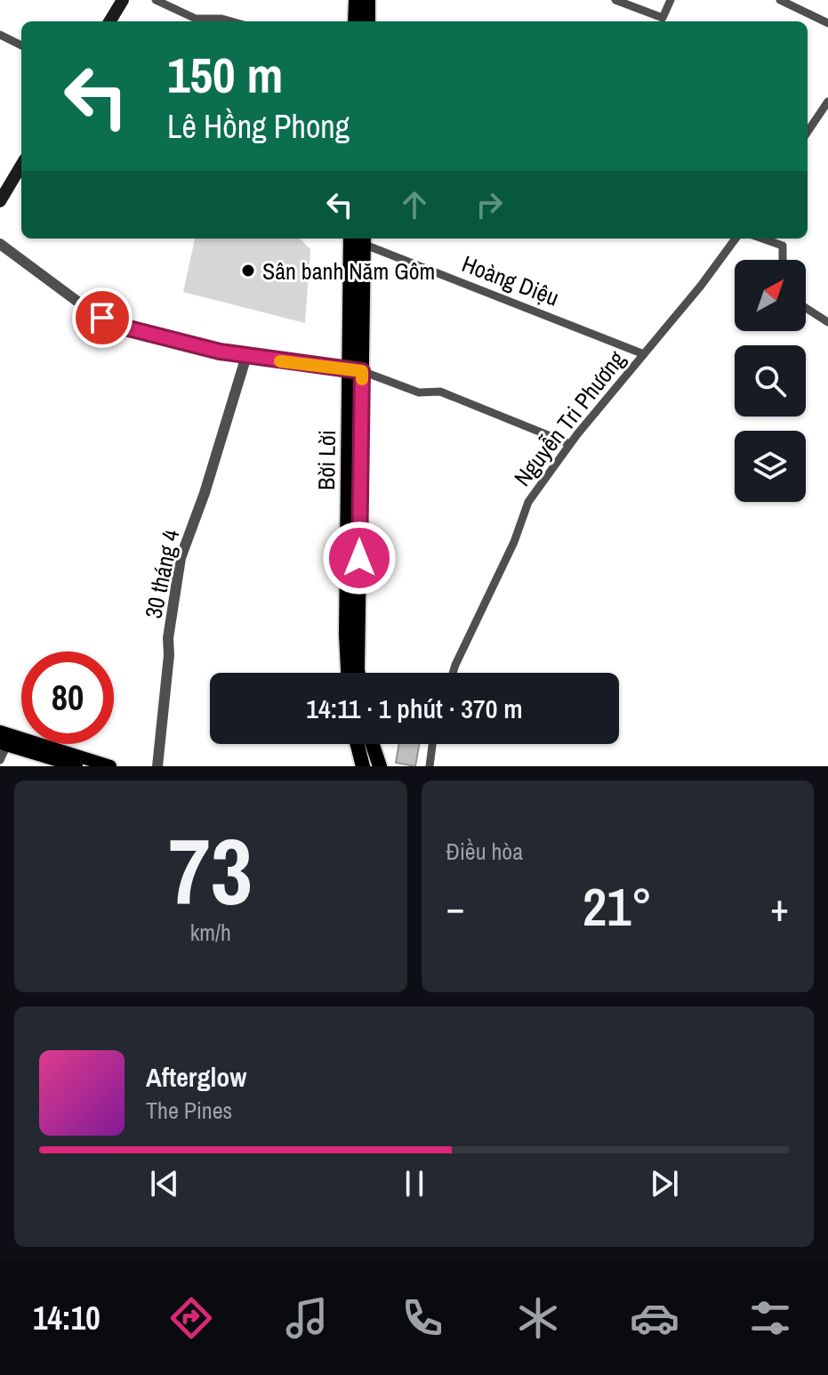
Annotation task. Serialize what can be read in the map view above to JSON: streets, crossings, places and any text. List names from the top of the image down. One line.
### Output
{"streets":{"highway":["Bời Lời"],"street":["Hoàng Diệu","Nguyễn Tri Phương","30 tháng 4"]},"crossings":[["Hoàng Diệu","Nguyễn Tri Phương"],["Hoàng Diệu","Bời Lời"]],"places":["Sân banh Năm Gôm"],"north":"top right","page":{"turn":["150 m","Lê Hồng Phong"],"limit":"80","trip":"14:11 · 1 phút · 370 m","tile":[["73","km/h"],"Điều hòa"],"heat":["−","21°","+"],"song":["Afterglow","The Pines"],"tabs":"14:10"}}
